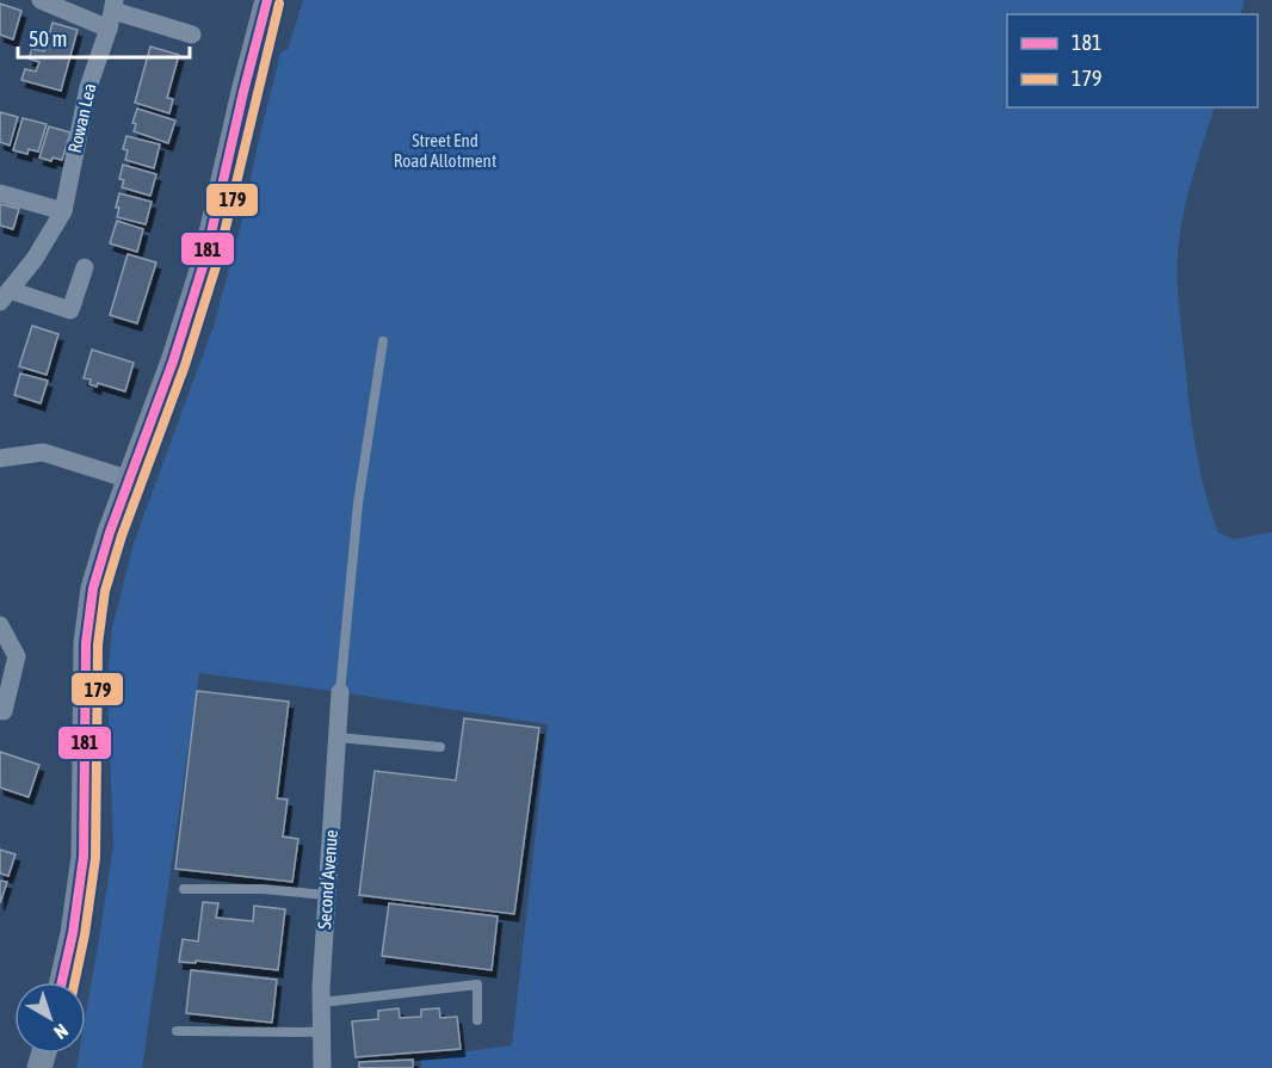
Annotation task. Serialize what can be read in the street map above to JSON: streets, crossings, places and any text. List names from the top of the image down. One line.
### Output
{"streets":{"street":["Rowan Lea","Second Avenue"]},"parks":["Street End Road Allotment"],"lines":["transit line 181","transit line 179"],"legend":["181","179"],"scale_bar":"50 m","north":"bottom right"}
